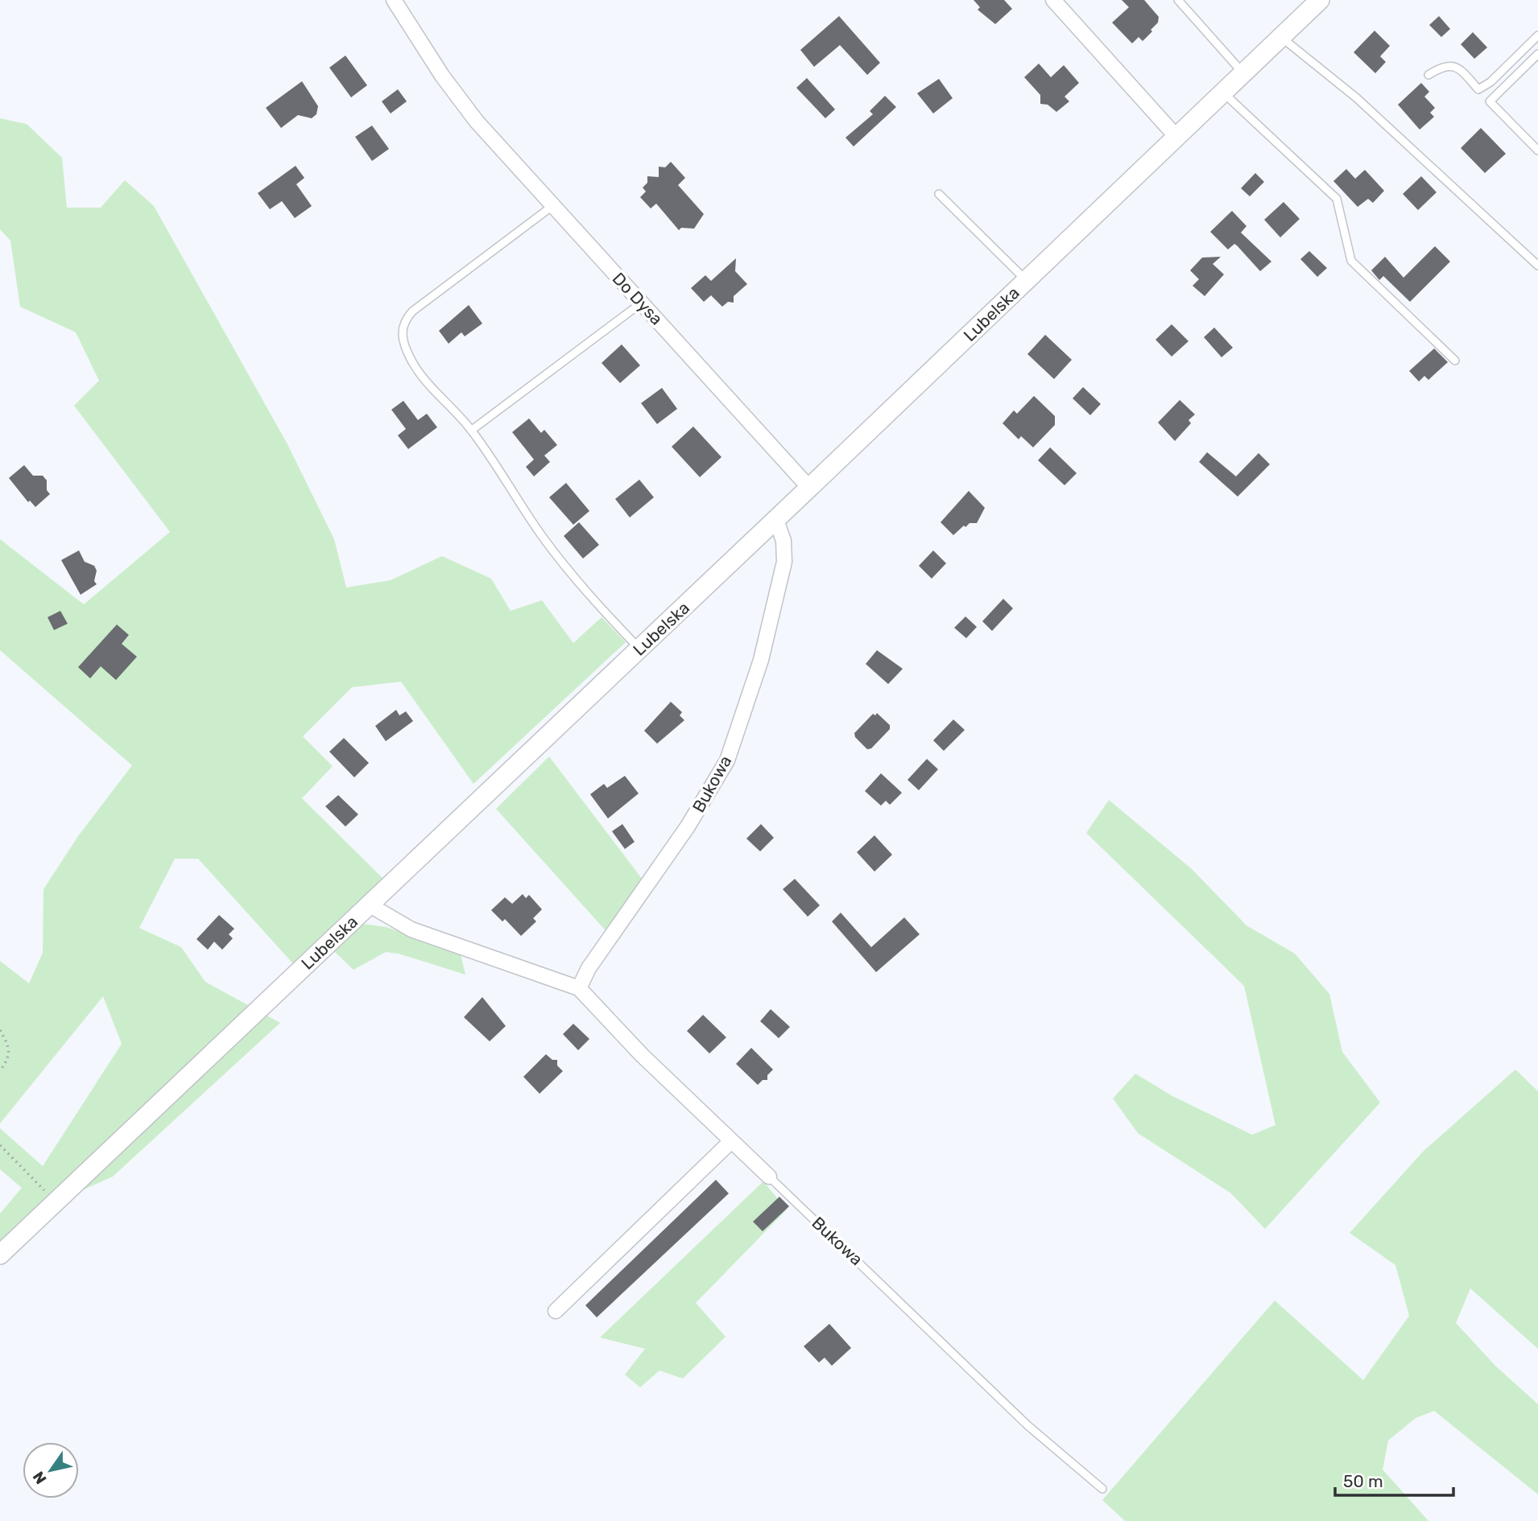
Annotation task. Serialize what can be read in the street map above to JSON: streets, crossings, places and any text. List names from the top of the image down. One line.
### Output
{"streets":{"street":["Do Dysa","Lubelska","Bukowa"]},"crossings":[["Do Dysa","Lubelska"],["Lubelska","Bukowa"]],"scale_bar":"50 m","north":"bottom left"}
